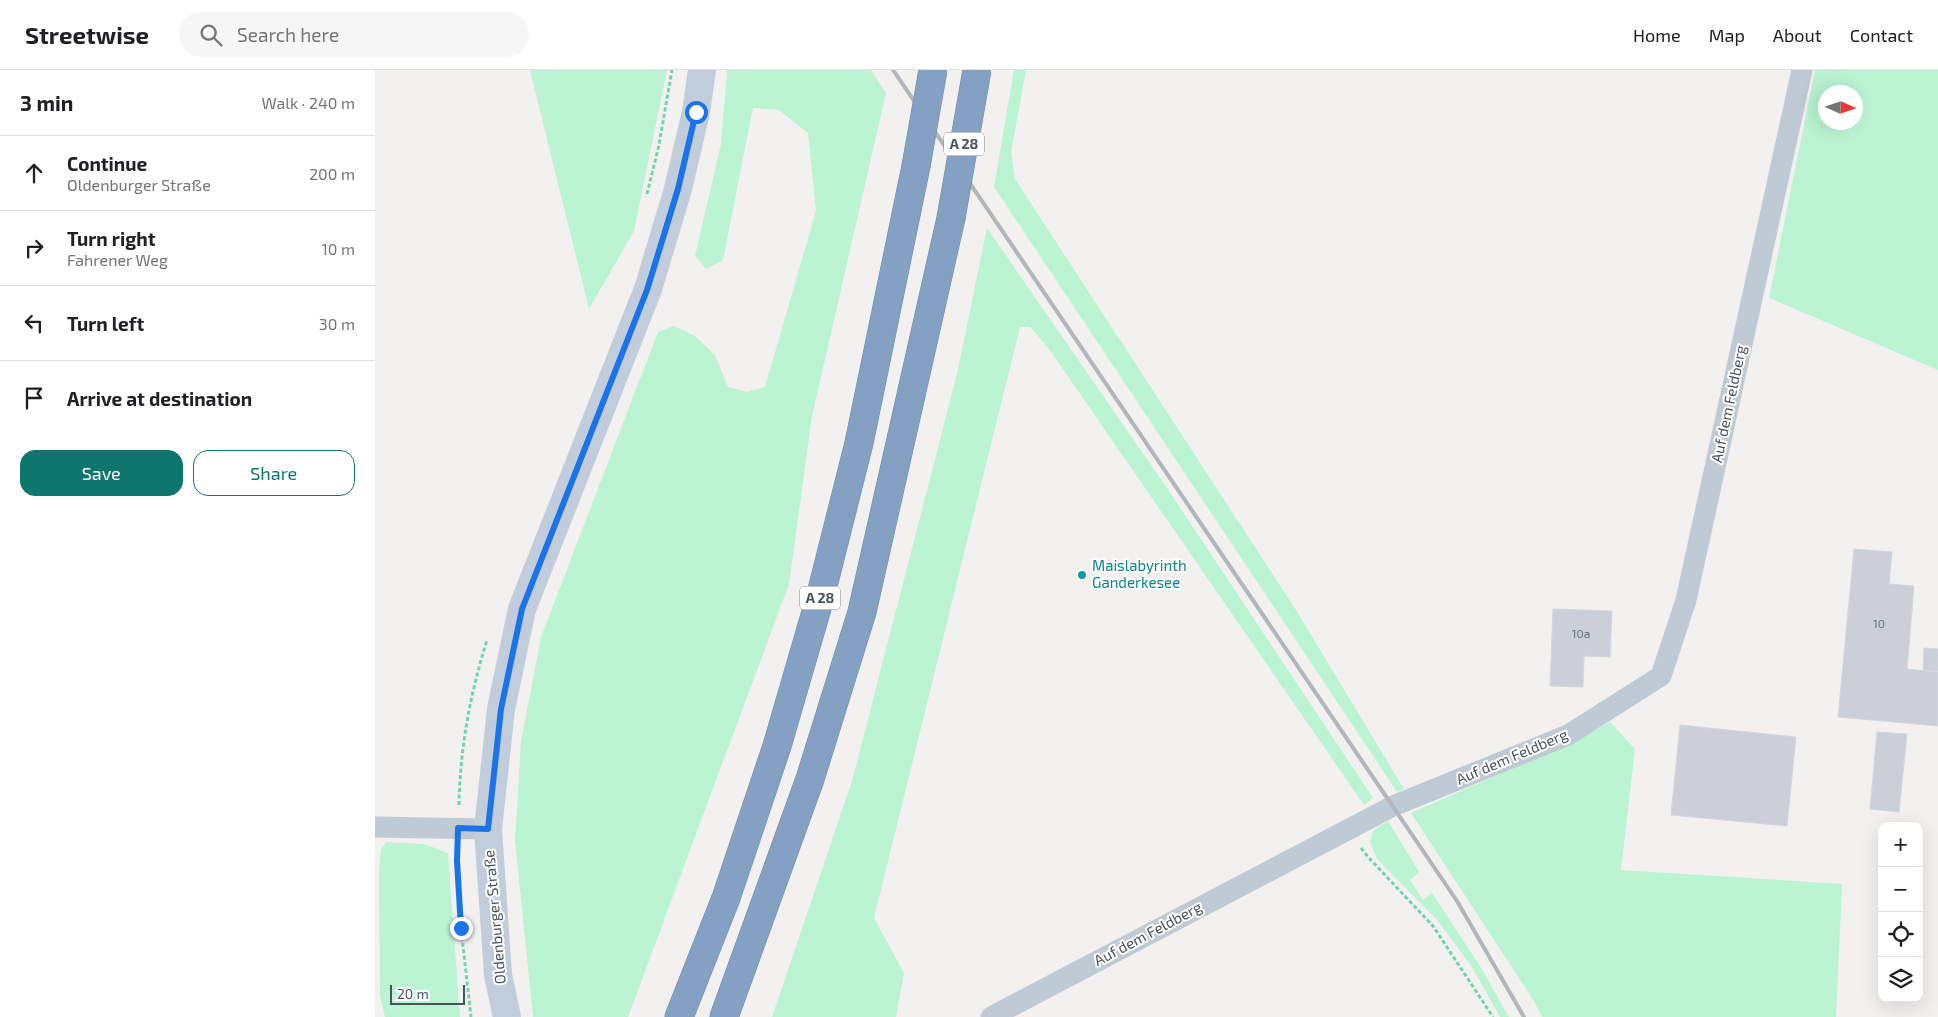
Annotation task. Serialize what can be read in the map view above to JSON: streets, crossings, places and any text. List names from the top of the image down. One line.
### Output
{"streets":{"highway":["A 28"],"main road":["Oldenburger Straße"],"street":["Auf dem Feldberg"]},"places":["Maislabyrinth Ganderkesee"],"house_numbers":["10","10a"],"scale_bar":"20 m","north":"right","page":{"header":"Streetwise","search":"Search here","nav":["Home","Map","About","Contact"],"heading":["3 min","Walk · 240 m"],"list":[["Continue","Oldenburger Straße","200 m"],["Turn right","Fahrener Weg","10 m"],["Turn left","30 m"],"Arrive at destination"],"buttons":["Save","Share"],"map_buttons":["+","−"],"scale":"20 m"}}
